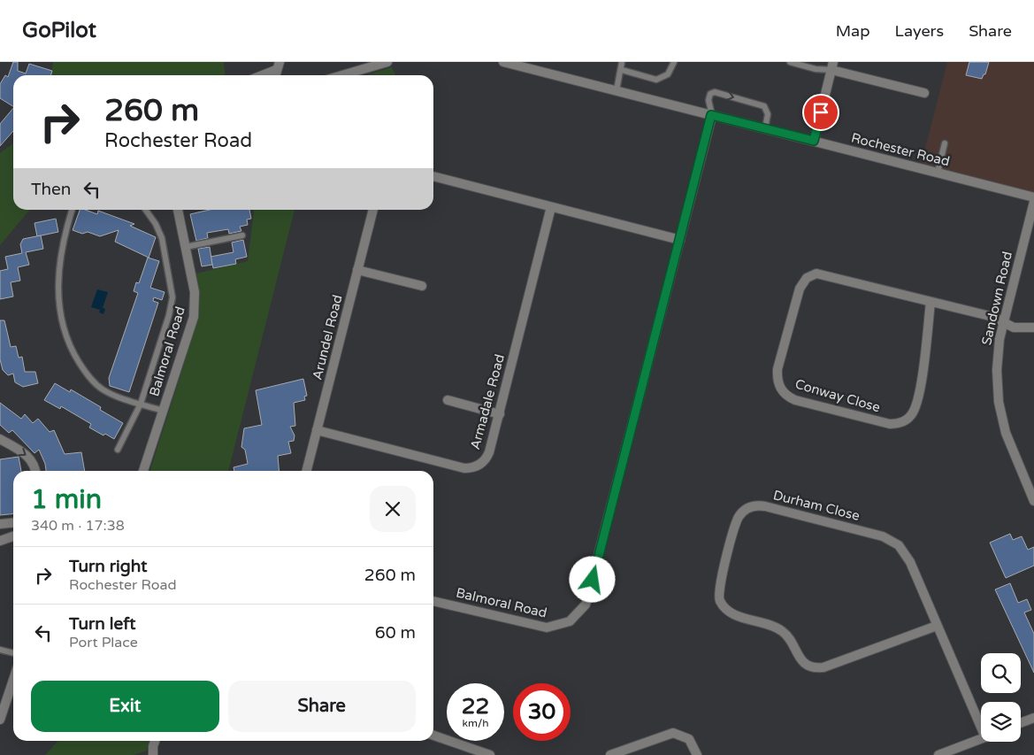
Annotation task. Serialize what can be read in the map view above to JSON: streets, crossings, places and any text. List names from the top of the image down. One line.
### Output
{"streets":{"street":["Rochester Road","Sandown Road","Arundel Road","Balmoral Road","Conway Close","Armadale Road","Durham Close"]},"crossings":[["Rochester Road","Balmoral Road"],["Sandown Road","Conway Close"],["Arundel Road","Armadale Road"]],"page":{"header":"GoPilot","nav":["Map","Layers","Share"],"turn":["260 m","Rochester Road"],"then":"Then","heading":["1 min","340 m · 17:38"],"list":[{"name":"Turn right","note":"Rochester Road","value":"260 m"},{"name":"Turn left","note":"Port Place","value":"60 m"}],"buttons":["Exit","Share"],"speed":"22 km/h","limit":"30"}}
